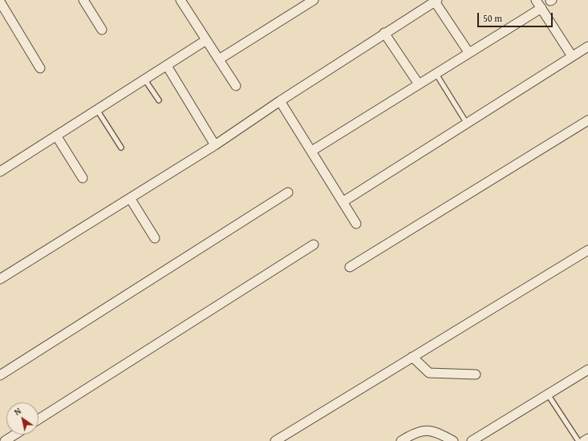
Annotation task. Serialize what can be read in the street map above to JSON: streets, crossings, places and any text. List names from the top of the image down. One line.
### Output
{"scale_bar":"50 m","north":"top left"}
